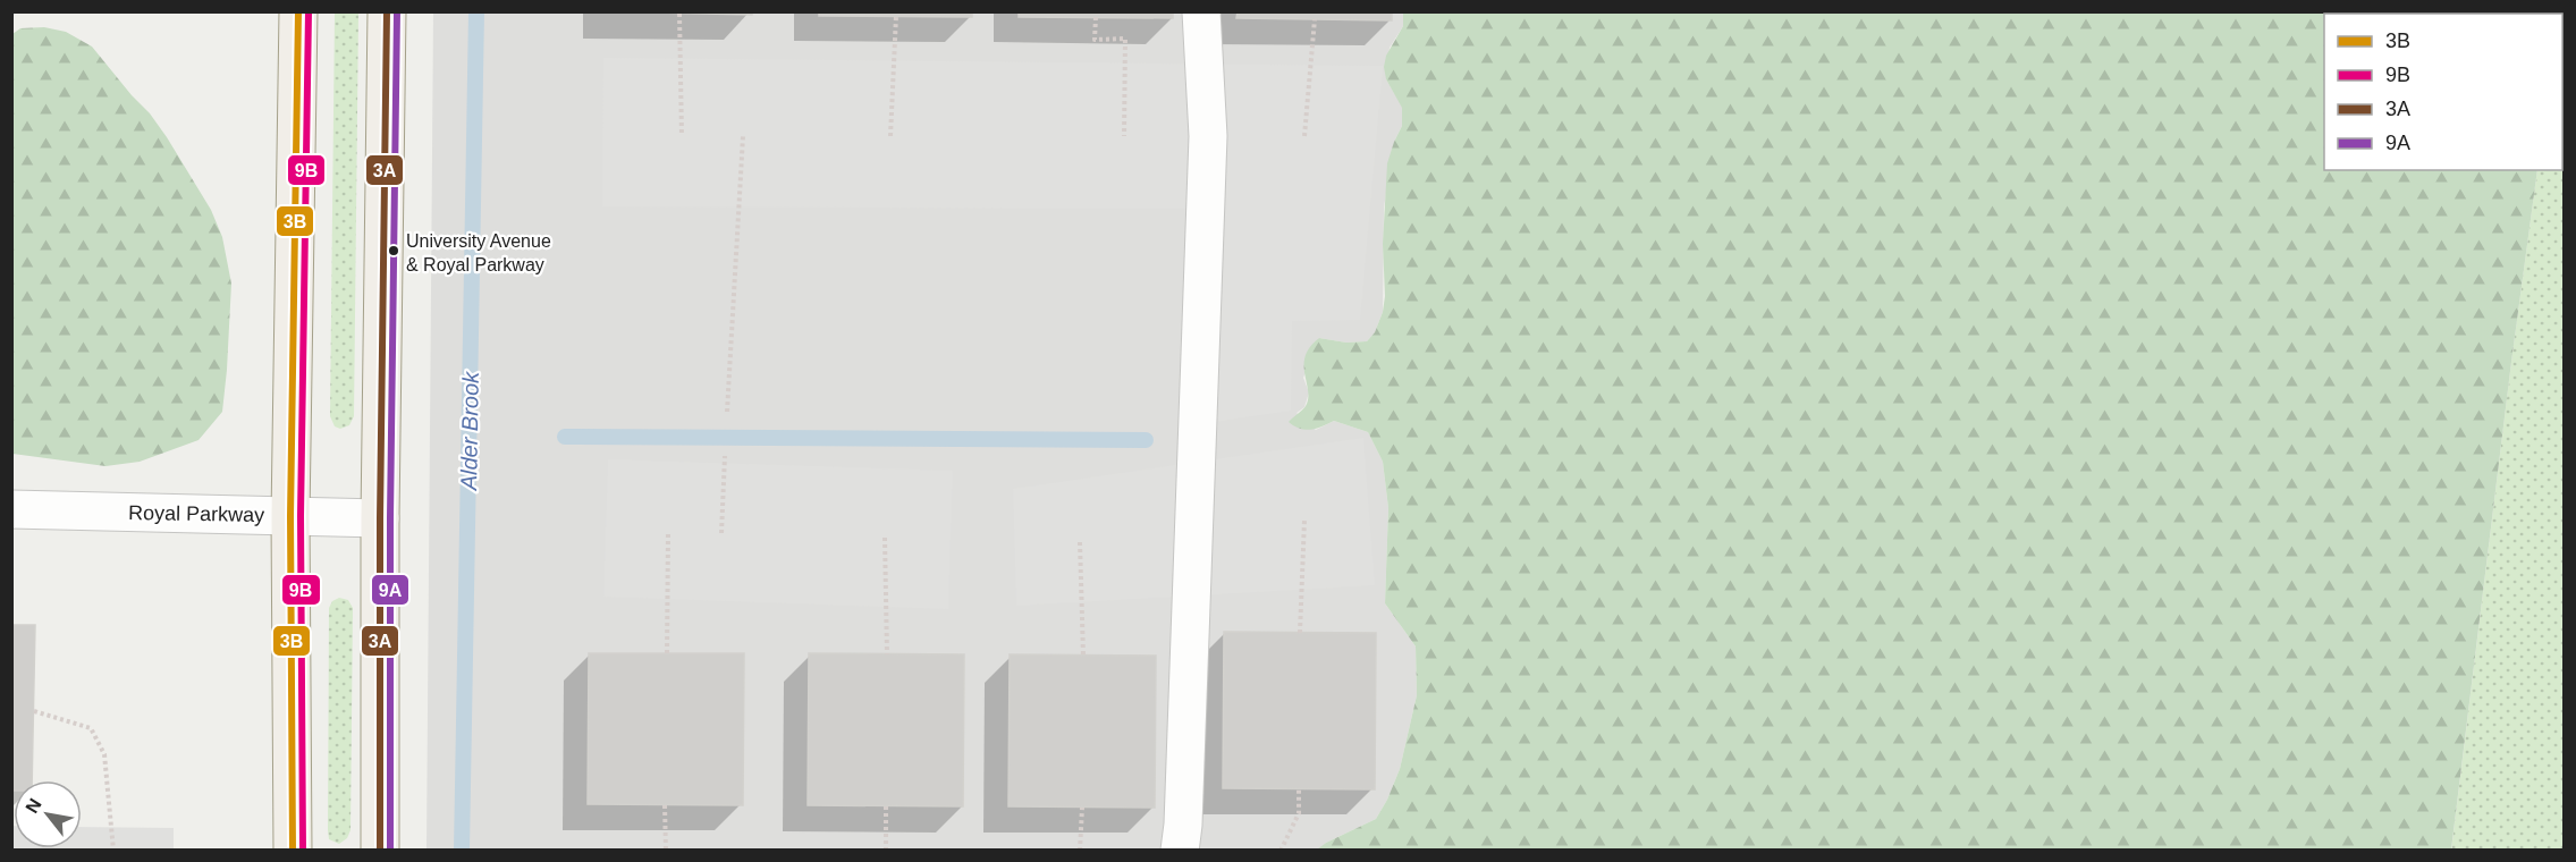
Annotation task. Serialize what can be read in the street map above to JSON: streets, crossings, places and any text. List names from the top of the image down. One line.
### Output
{"streets":{"street":["Royal Parkway"]},"water":["Alder Brook"],"places":["University Avenue & Royal Parkway"],"lines":["transit line 3B","transit line 9B","transit line 3A","transit line 9A"],"legend":["3B","9B","3A","9A"],"north":"top left"}
